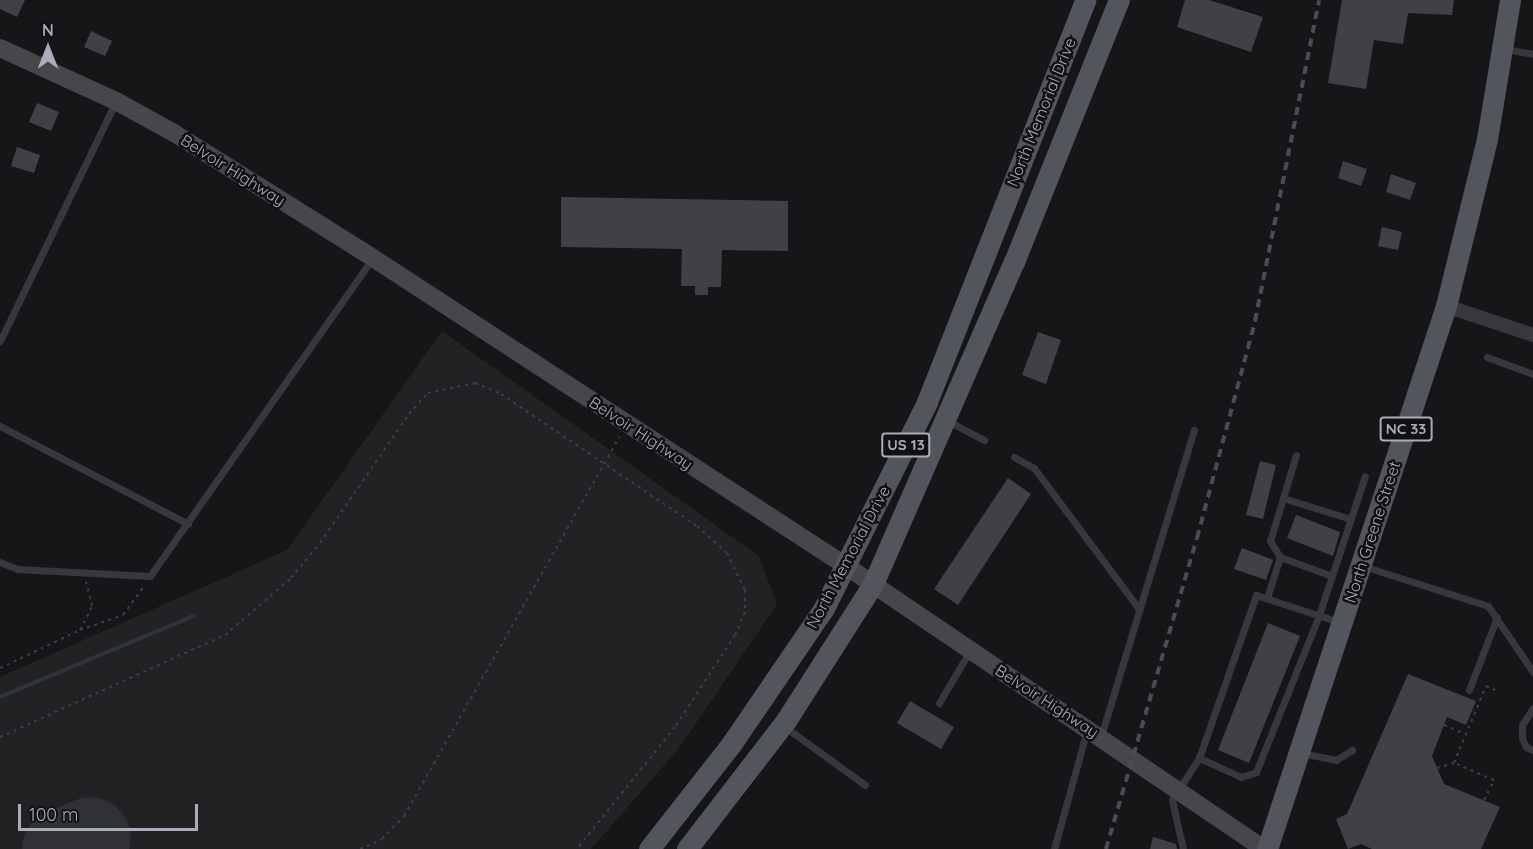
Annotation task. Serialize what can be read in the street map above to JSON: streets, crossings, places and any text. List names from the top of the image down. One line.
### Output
{"streets":{"main road":["North Memorial Drive","NC 33","US 13","North Greene Street"],"street":["Belvoir Highway"]},"crossings":[["North Memorial Drive","Belvoir Highway"],["Belvoir Highway","North Greene Street"]],"scale_bar":"100 m","north":"top"}
